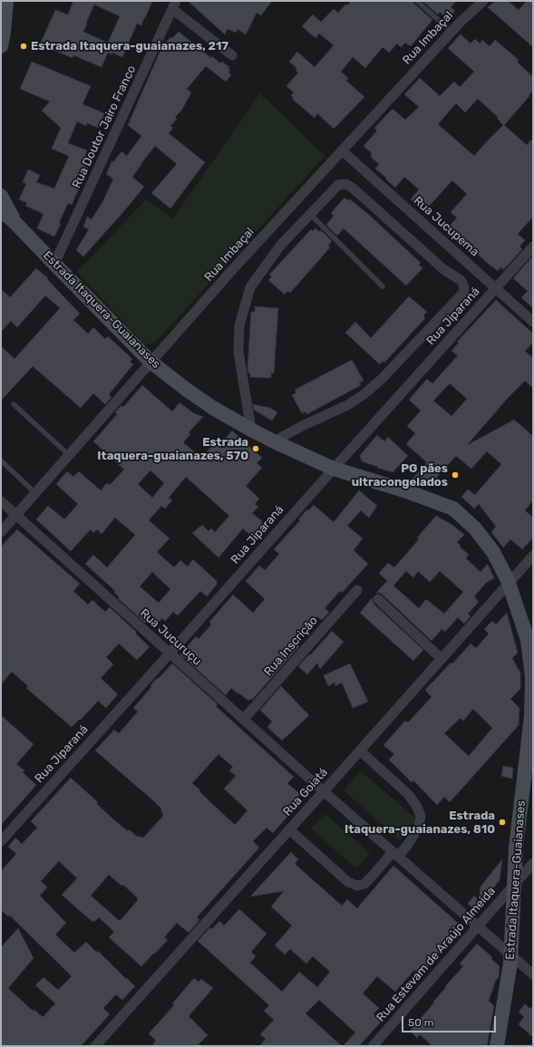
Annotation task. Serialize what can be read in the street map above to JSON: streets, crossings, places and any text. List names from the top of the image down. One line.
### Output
{"streets":{"main road":["Estrada Itaquera-Guaianases"],"street":["Rua Imbaçal","Rua Doutor Jairo Franco","Rua Jucupema","Rua Jiparaná","Rua Jucuruçu","Rua Inscrição","Rua Goiatá","Rua Estevam de Araújo Almeida"]},"crossings":[["Rua Imbaçal","Rua Jucupema"],["Rua Imbaçal","Estrada Itaquera-Guaianases"],["Rua Imbaçal","Rua Jucuruçu"],["Rua Doutor Jairo Franco","Estrada Itaquera-Guaianases"],["Rua Jucupema","Rua Jiparaná"],["Estrada Itaquera-Guaianases","Rua Jiparaná"],["Estrada Itaquera-Guaianases","Rua Goiatá"],["Estrada Itaquera-Guaianases","Rua Estevam de Araújo Almeida"],["Rua Jiparaná","Rua Jucuruçu"],["Rua Jucuruçu","Rua Inscrição"],["Rua Jucuruçu","Rua Goiatá"]],"places":["Estrada Itaquera-guaianazes, 217","Estrada Itaquera-guaianazes, 570","PG pães ultracongelados","Estrada Itaquera-guaianazes, 810"],"scale_bar":"50 m"}
